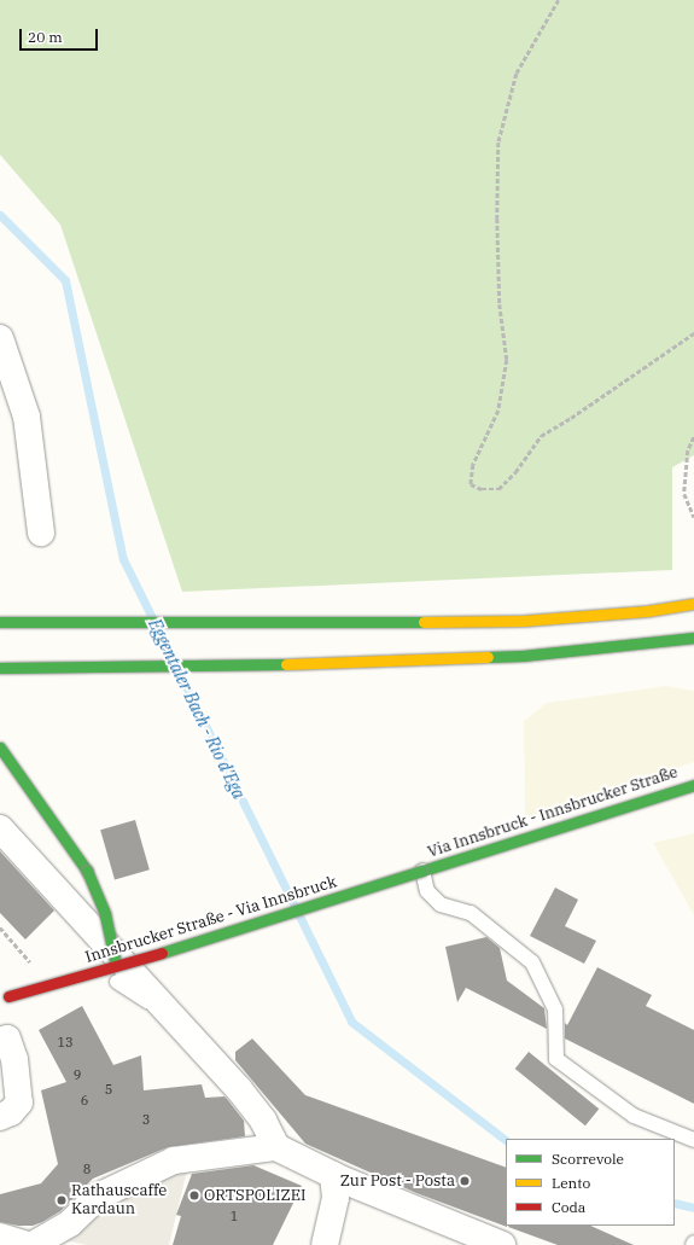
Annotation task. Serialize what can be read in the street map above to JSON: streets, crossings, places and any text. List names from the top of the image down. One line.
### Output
{"streets":{"main road":["Via Innsbruck - Innsbrucker Straße","Innsbrucker Straße - Via Innsbruck"]},"crossings":[["Via Innsbruck - Innsbrucker Straße","Innsbrucker Straße - Via Innsbruck"]],"water":["Eggentaler Bach - Rio d'Ega"],"places":["Zur Post - Posta","ORTSPOLIZEI","Rathauscaffe Kardaun"],"house_numbers":["13","9","5","6","3","8","1"],"legend":["Scorrevole","Lento","Coda"],"scale_bar":"20 m"}
